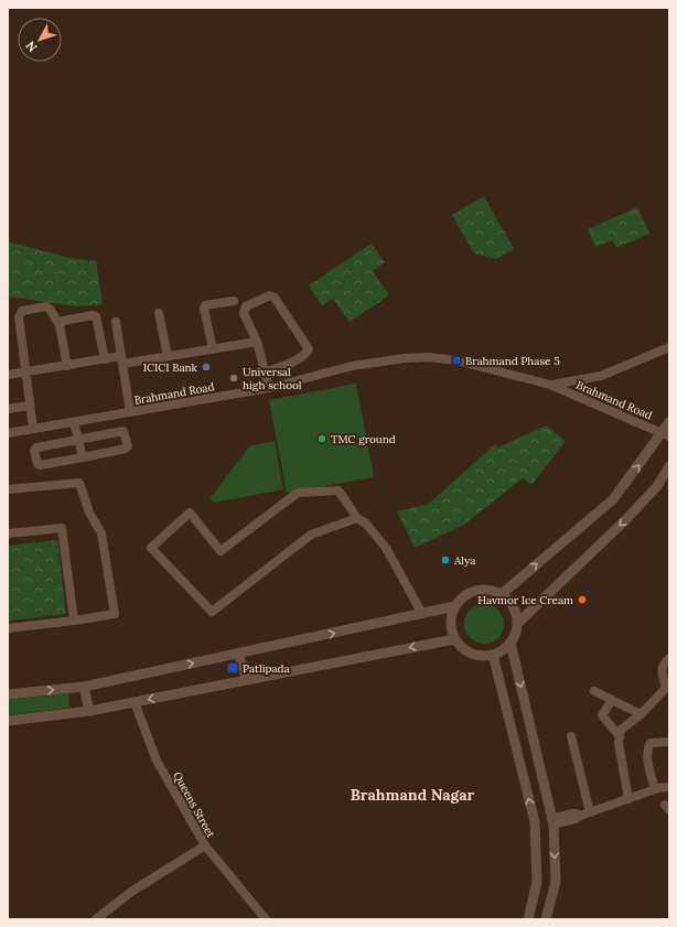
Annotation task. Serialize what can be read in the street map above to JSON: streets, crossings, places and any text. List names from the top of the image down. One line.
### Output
{"streets":{"street":["Brahmand Road","Queens Street"]},"districts":["Brahmand Nagar"],"places":{"transit":["Brahmand Phase 5","Patlipada"],"other":["ICICI Bank","Universal high school","TMC ground","Alya","Havmor Ice Cream"]},"north":"bottom left"}
